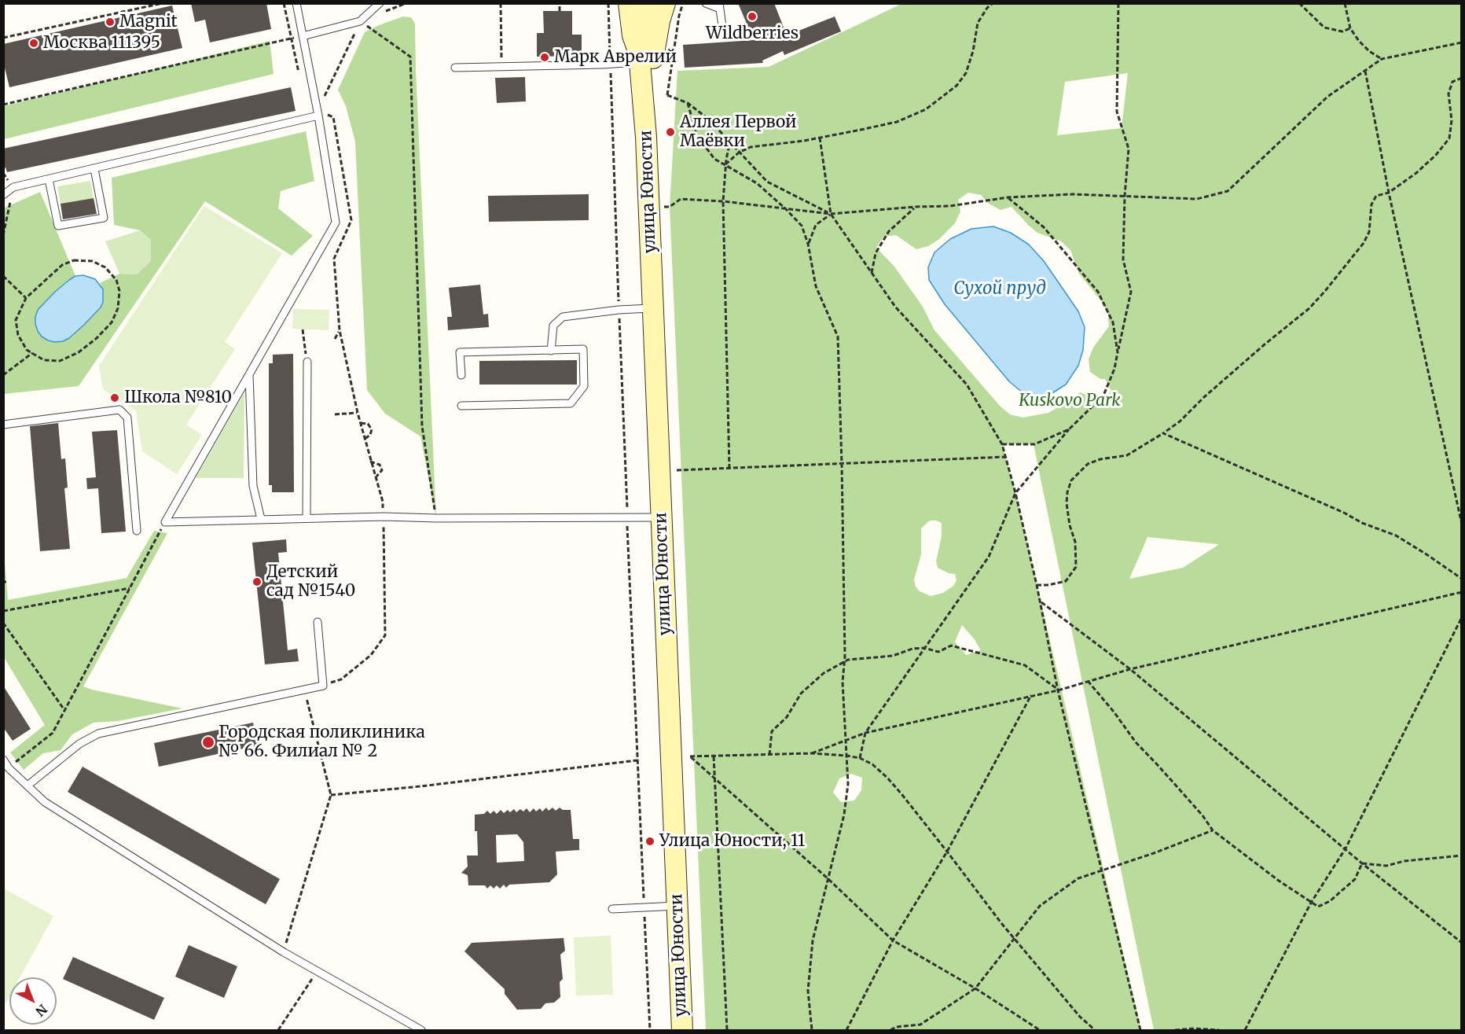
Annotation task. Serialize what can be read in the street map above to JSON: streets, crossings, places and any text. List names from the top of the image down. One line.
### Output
{"streets":{"main road":["улица Юности"]},"water":["Сухой пруд"],"parks":["Kuskovo Park"],"places":["Wildberries","Magnit","Москва 111395","Марк Аврелий","Аллея Первой Маёвки","Школа №810","Детский сад №1540","Городская поликлиника № 66. Филиал № 2","Улица Юности, 11"],"north":"bottom right"}
